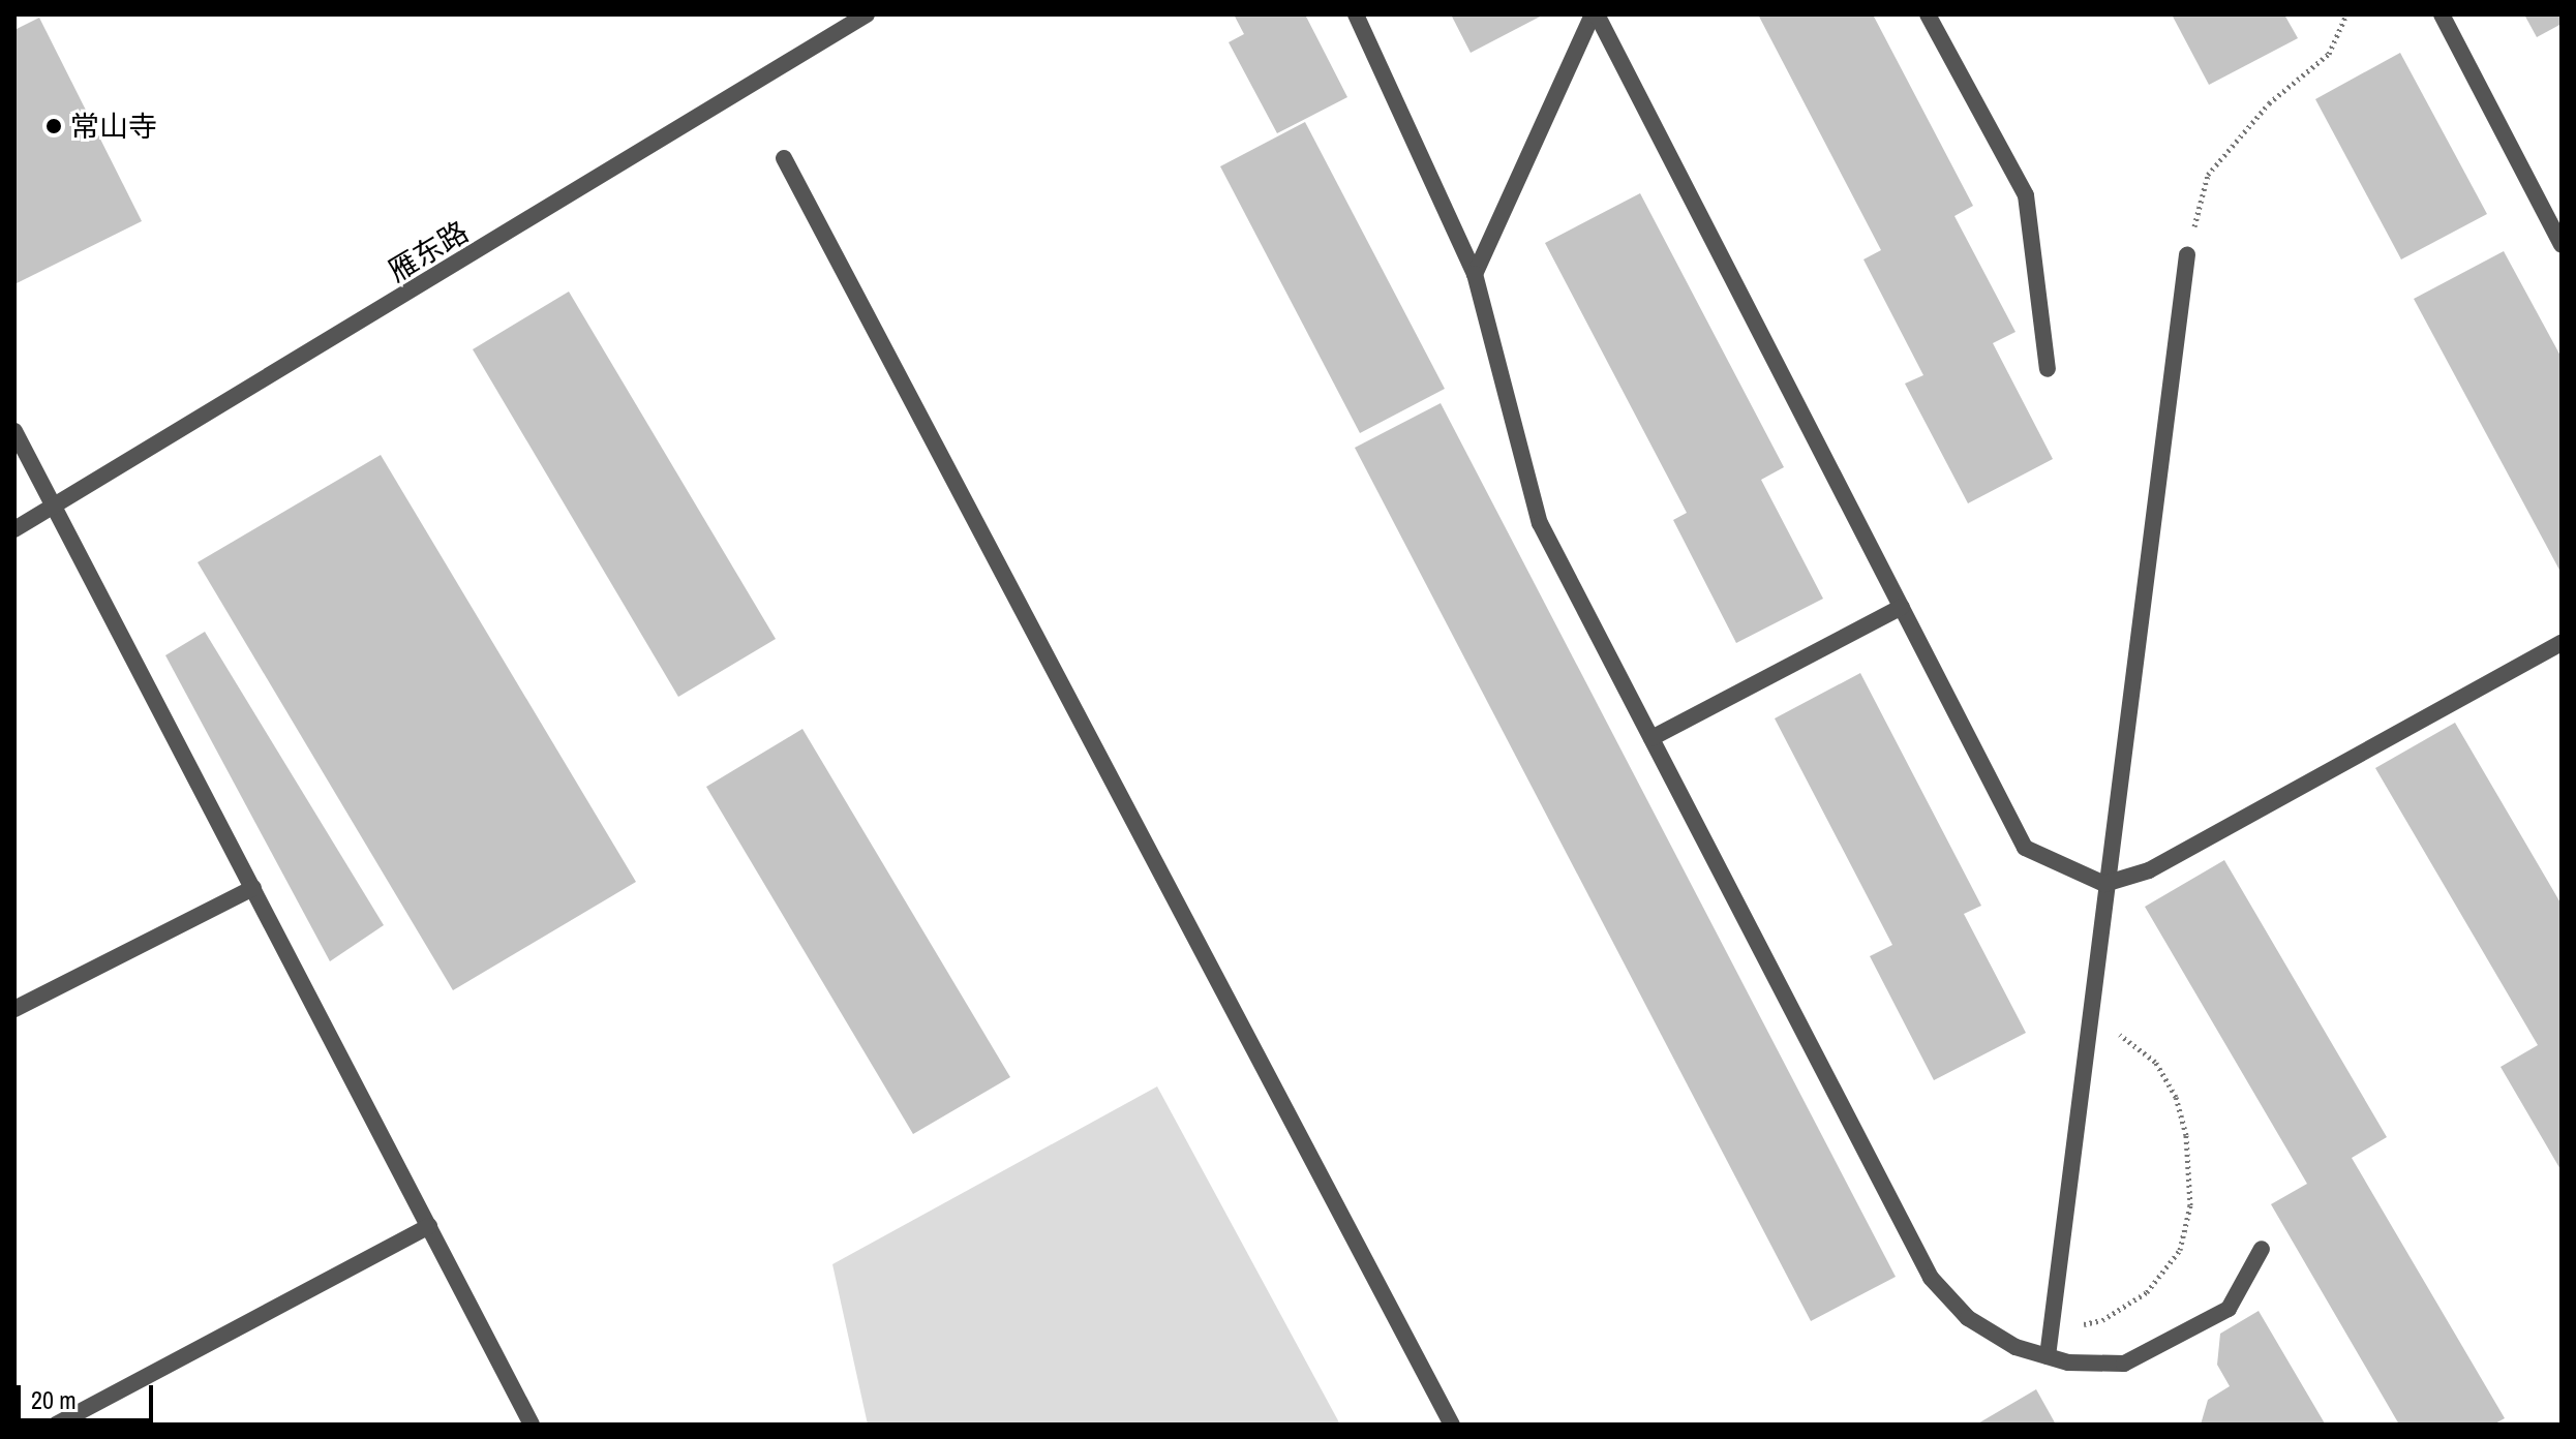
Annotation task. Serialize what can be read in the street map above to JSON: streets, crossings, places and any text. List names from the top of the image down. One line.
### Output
{"streets":{"street":["雁东路"]},"places":["常山寺"],"scale_bar":"20 m"}
